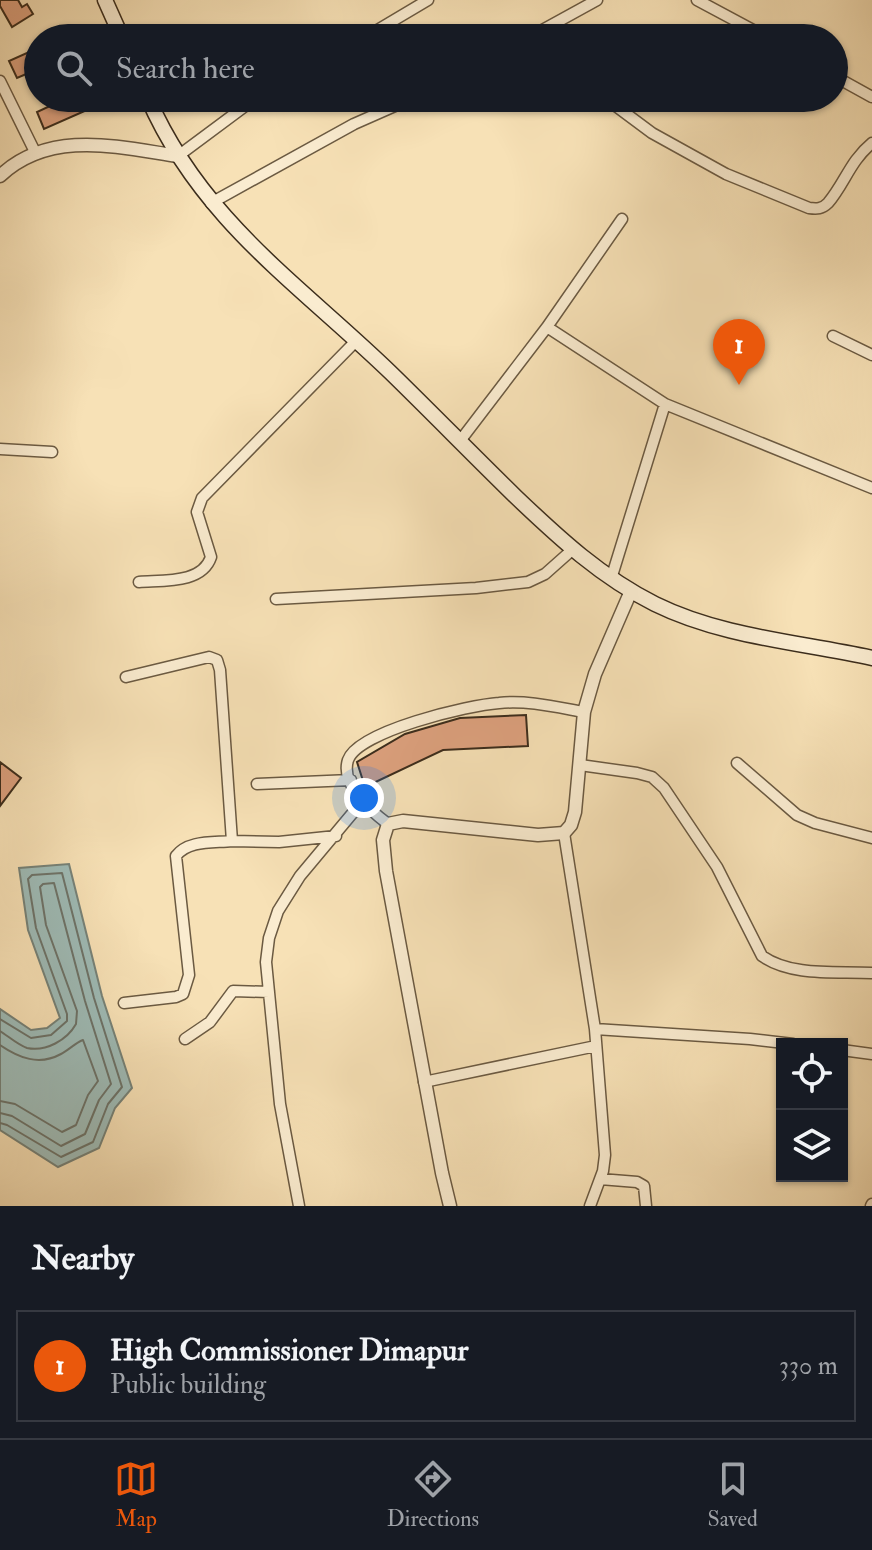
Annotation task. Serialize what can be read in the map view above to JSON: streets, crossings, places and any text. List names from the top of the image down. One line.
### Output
{"page":{"search":"Search here","pins":"1","heading":"Nearby","list":[{"mark":"1","name":"High Commissioner Dimapur","note":"Public building","value":"330 m"}],"nav":["Map","Directions","Saved"]}}
